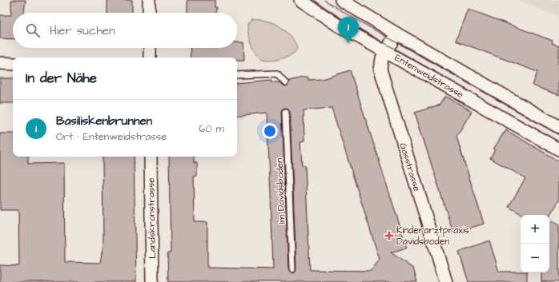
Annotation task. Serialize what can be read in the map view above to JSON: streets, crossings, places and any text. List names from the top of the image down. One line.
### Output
{"streets":{"street":["Entenweidstrasse","Gasstrasse","Landskronstrasse"],"lane":["Im Davidsboden"]},"crossings":[["Entenweidstrasse","Gasstrasse"]],"places":{"health":["Kinderarztpraxis Davidsboden"]},"page":{"search":"Hier suchen","pins":"1","heading":"In der Nähe","list":[{"mark":"1","name":"Basiliskenbrunnen","note":"Ort · Entenweidstrasse","value":"60 m"}],"map_buttons":["+","−"]}}
